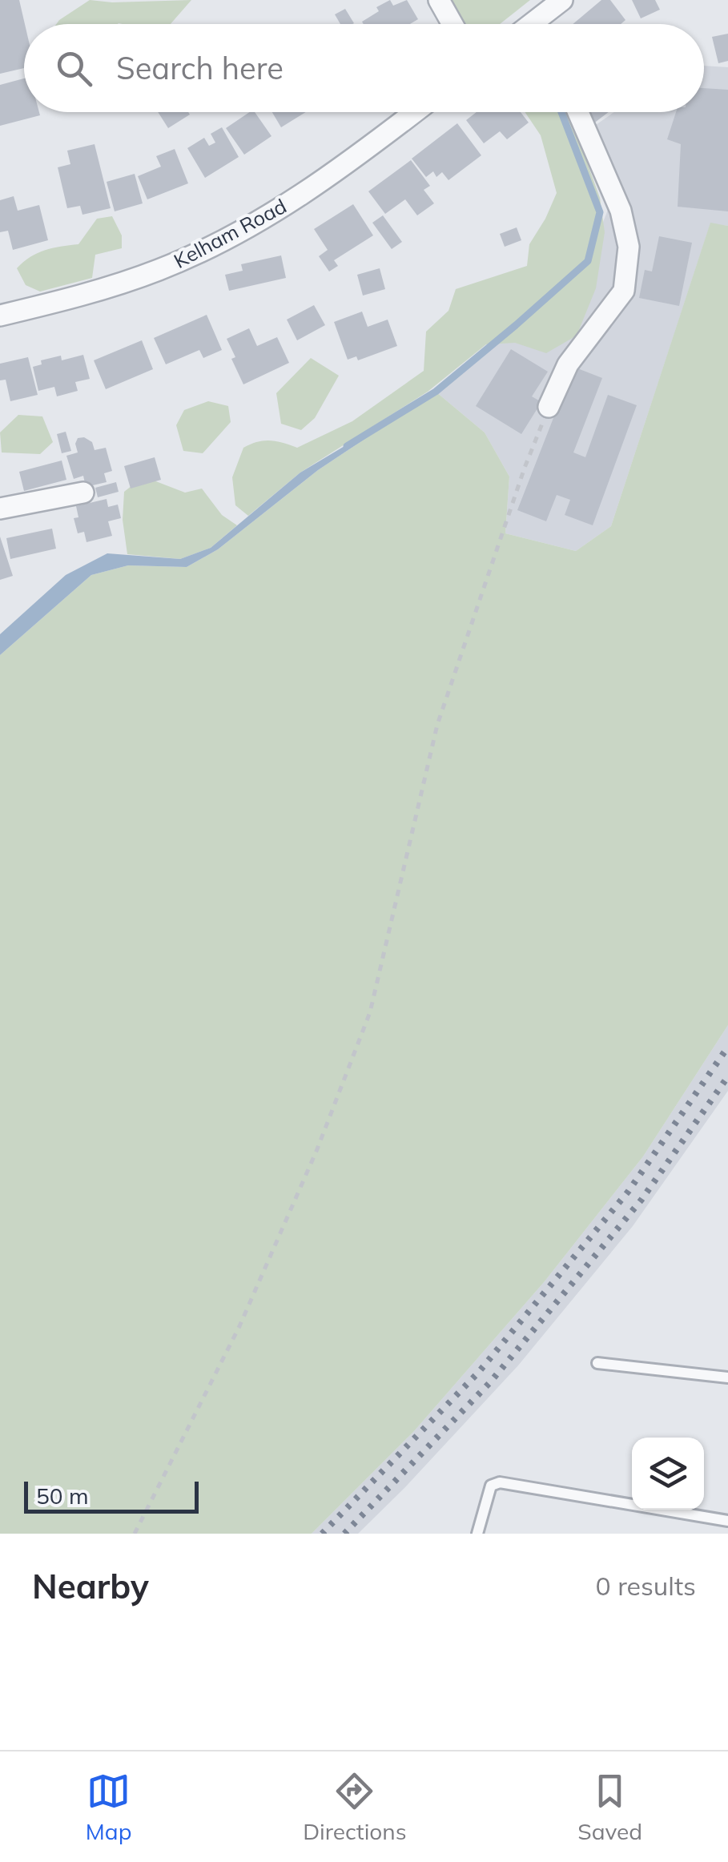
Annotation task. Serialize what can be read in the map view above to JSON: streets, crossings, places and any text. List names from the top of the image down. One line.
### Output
{"streets":{"street":["Kelham Road"]},"scale_bar":"50 m","page":{"search":"Search here","scale":"50 m","heading":["Nearby","0 results"],"nav":["Map","Directions","Saved"]}}
